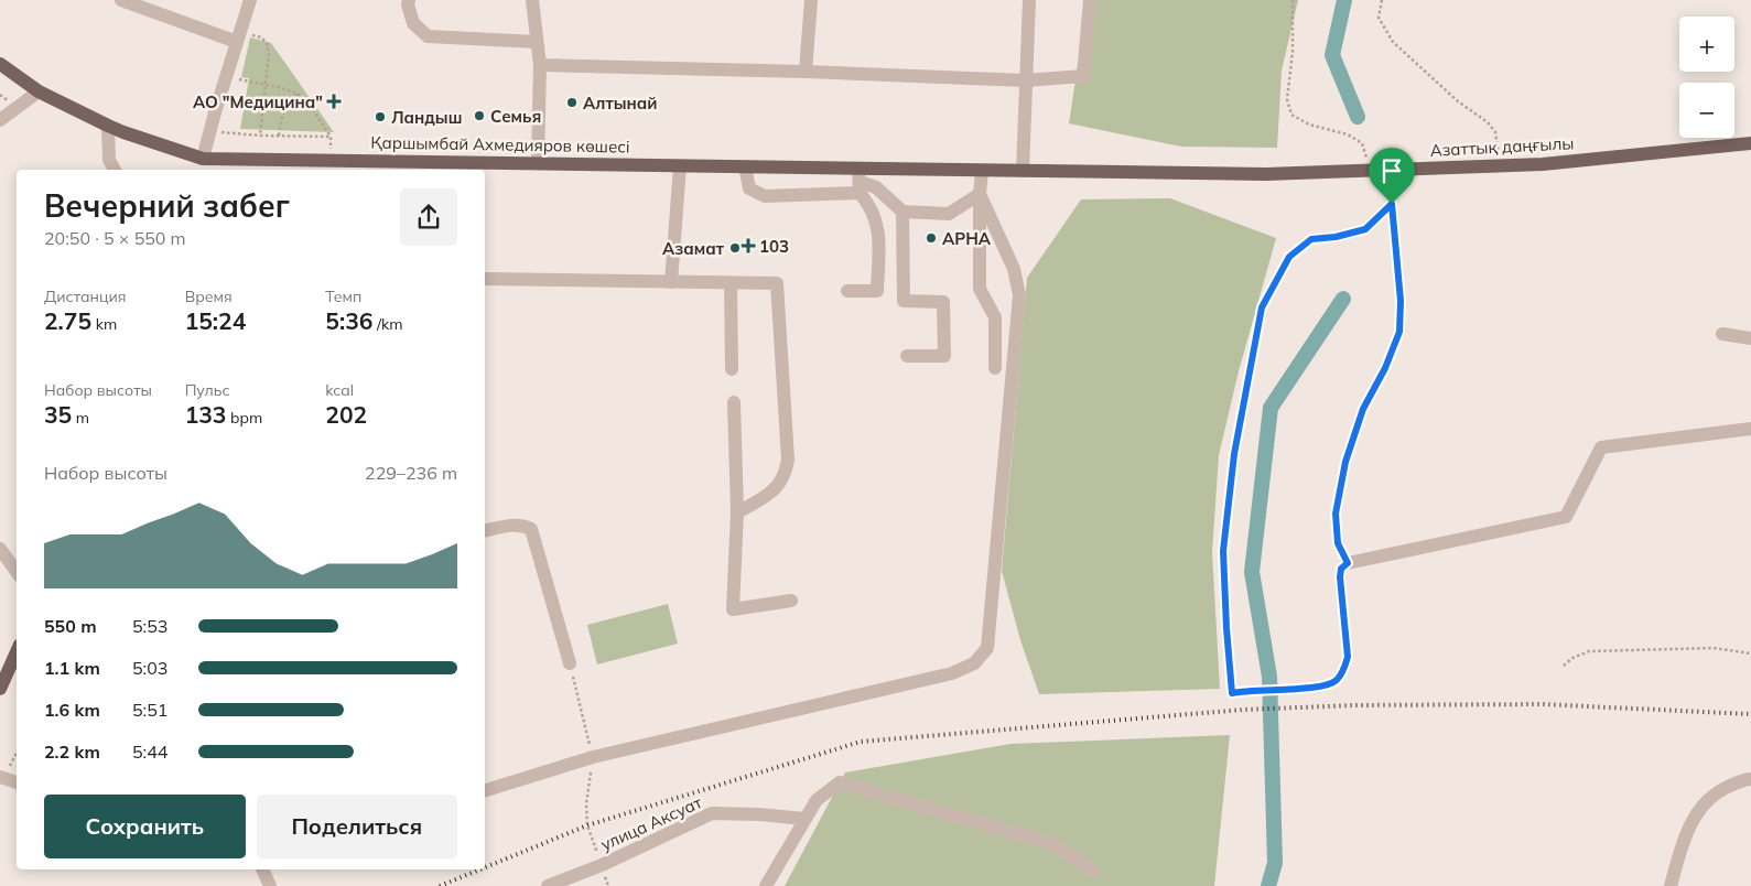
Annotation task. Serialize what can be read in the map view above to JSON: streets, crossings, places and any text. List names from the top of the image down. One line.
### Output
{"streets":{"main road":["Қаршымбай Ахмедияров көшесі","Азаттық даңғылы"],"street":["улица Аксуат"]},"crossings":[["Қаршымбай Ахмедияров көшесі","Азаттық даңғылы"]],"places":{"health":["АО \"Медицина\"","103"],"other":["Алтынай","Семья","Ландыш","АРНА","Азамат"]},"page":{"map_buttons":["+","−"],"heading":["Вечерний забег","20:50 · 5 × 550 m"],"stats":[["Дистанция","2.75 km"],["Время","15:24"],["Темп","5:36 /km"],["Набор высоты","35 m"],["Пульс","133 bpm"],["kcal","202"]],"chart":["Набор высоты","229–236 m"],"list":[{"name":"550 m","note":"5:53"},{"name":"1.1 km","note":"5:03"},{"name":"1.6 km","note":"5:51"},{"name":"2.2 km","note":"5:44"}],"buttons":["Сохранить","Поделиться"]}}
